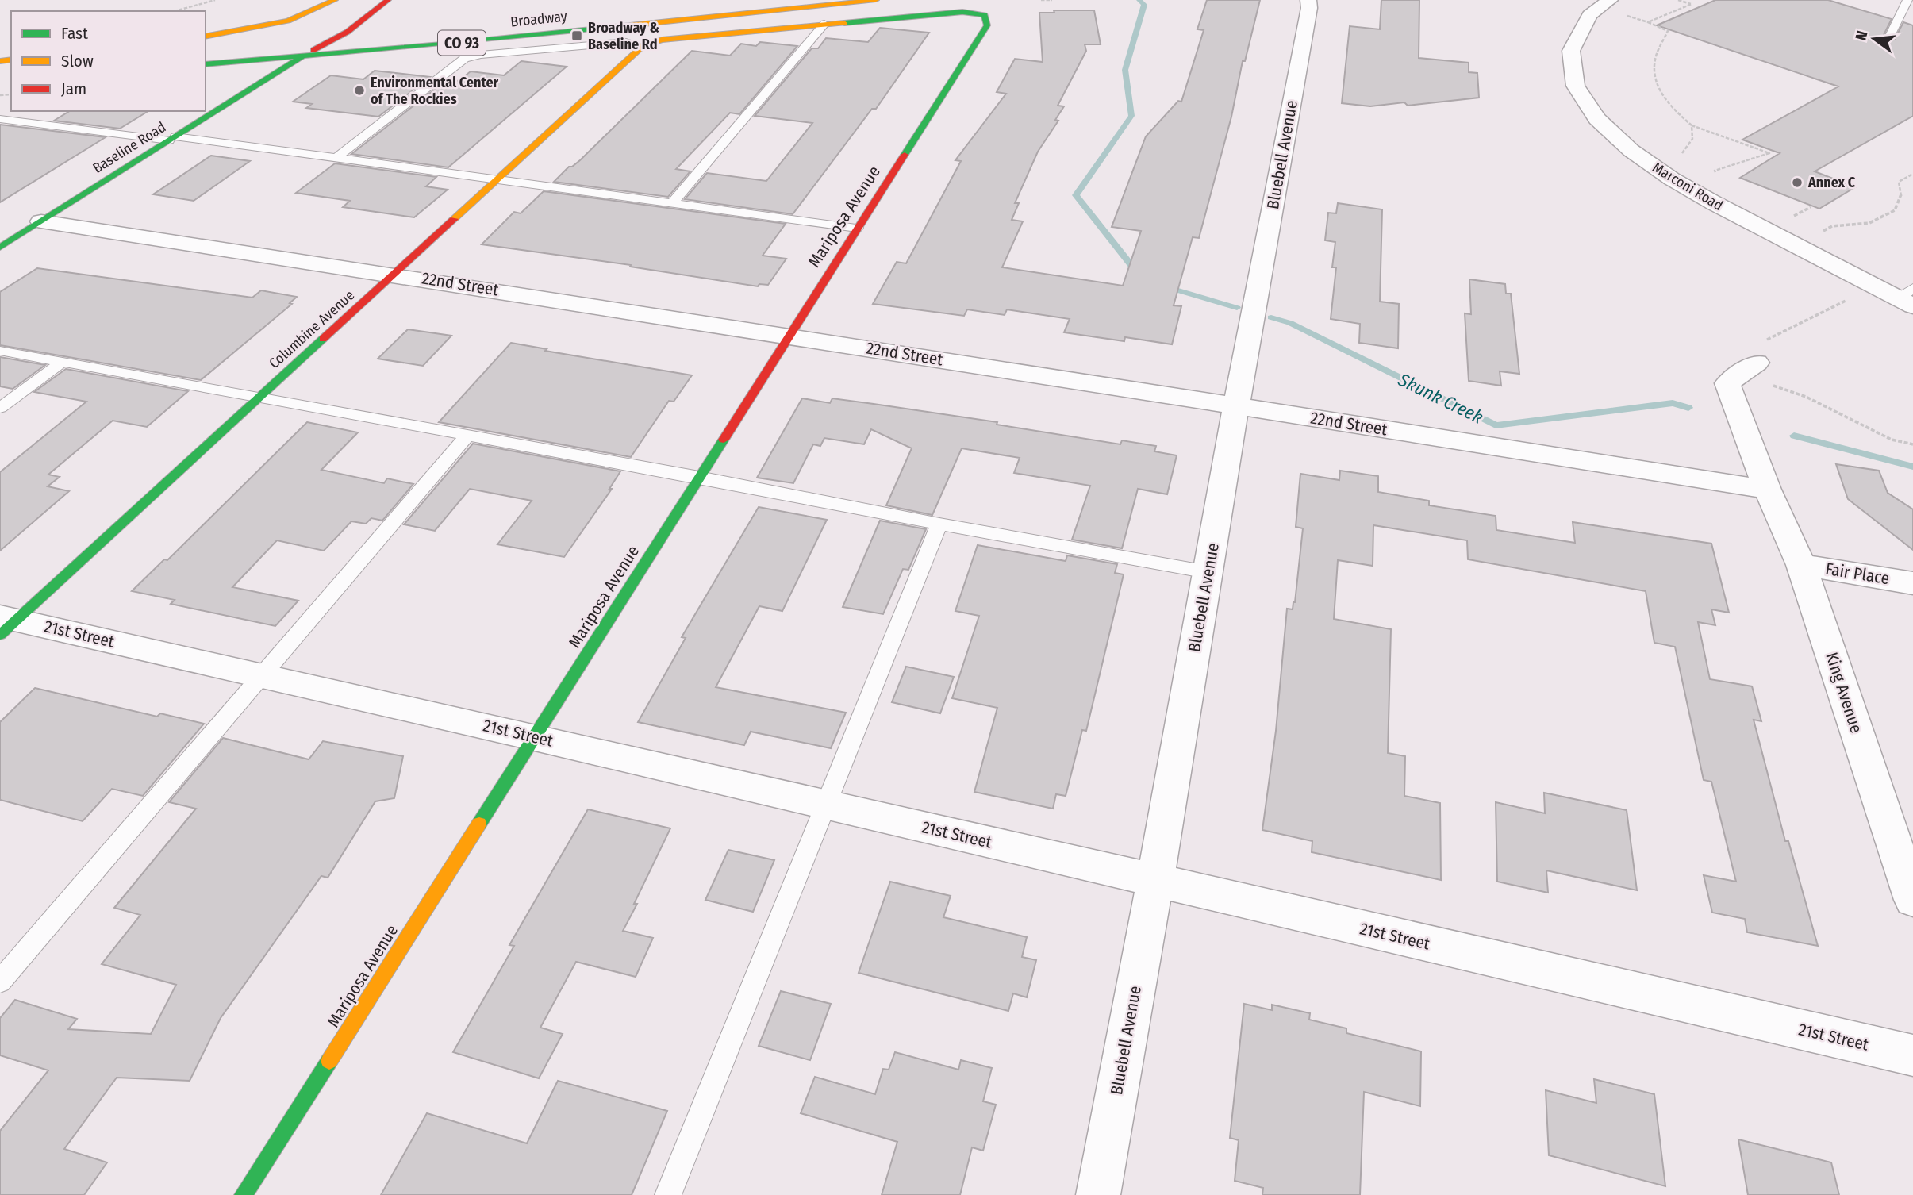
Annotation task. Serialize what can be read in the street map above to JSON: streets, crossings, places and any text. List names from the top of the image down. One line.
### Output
{"streets":{"street":["Broadway","CO 93","Baseline Road","Bluebell Avenue","Marconi Road","Mariposa Avenue","22nd Street","Columbine Avenue","Fair Place","21st Street","King Avenue"]},"crossings":[["Broadway","Baseline Road"],["Baseline Road","22nd Street"],["Bluebell Avenue","22nd Street"],["Bluebell Avenue","21st Street"],["Mariposa Avenue","22nd Street"],["Mariposa Avenue","21st Street"],["22nd Street","Columbine Avenue"],["22nd Street","King Avenue"],["Columbine Avenue","21st Street"],["Fair Place","King Avenue"]],"water":["Skunk Creek"],"places":{"transit":["Broadway & Baseline Rd"],"other":["Environmental Center of The Rockies","Annex C"]},"legend":["Fast","Slow","Jam"],"north":"left"}
